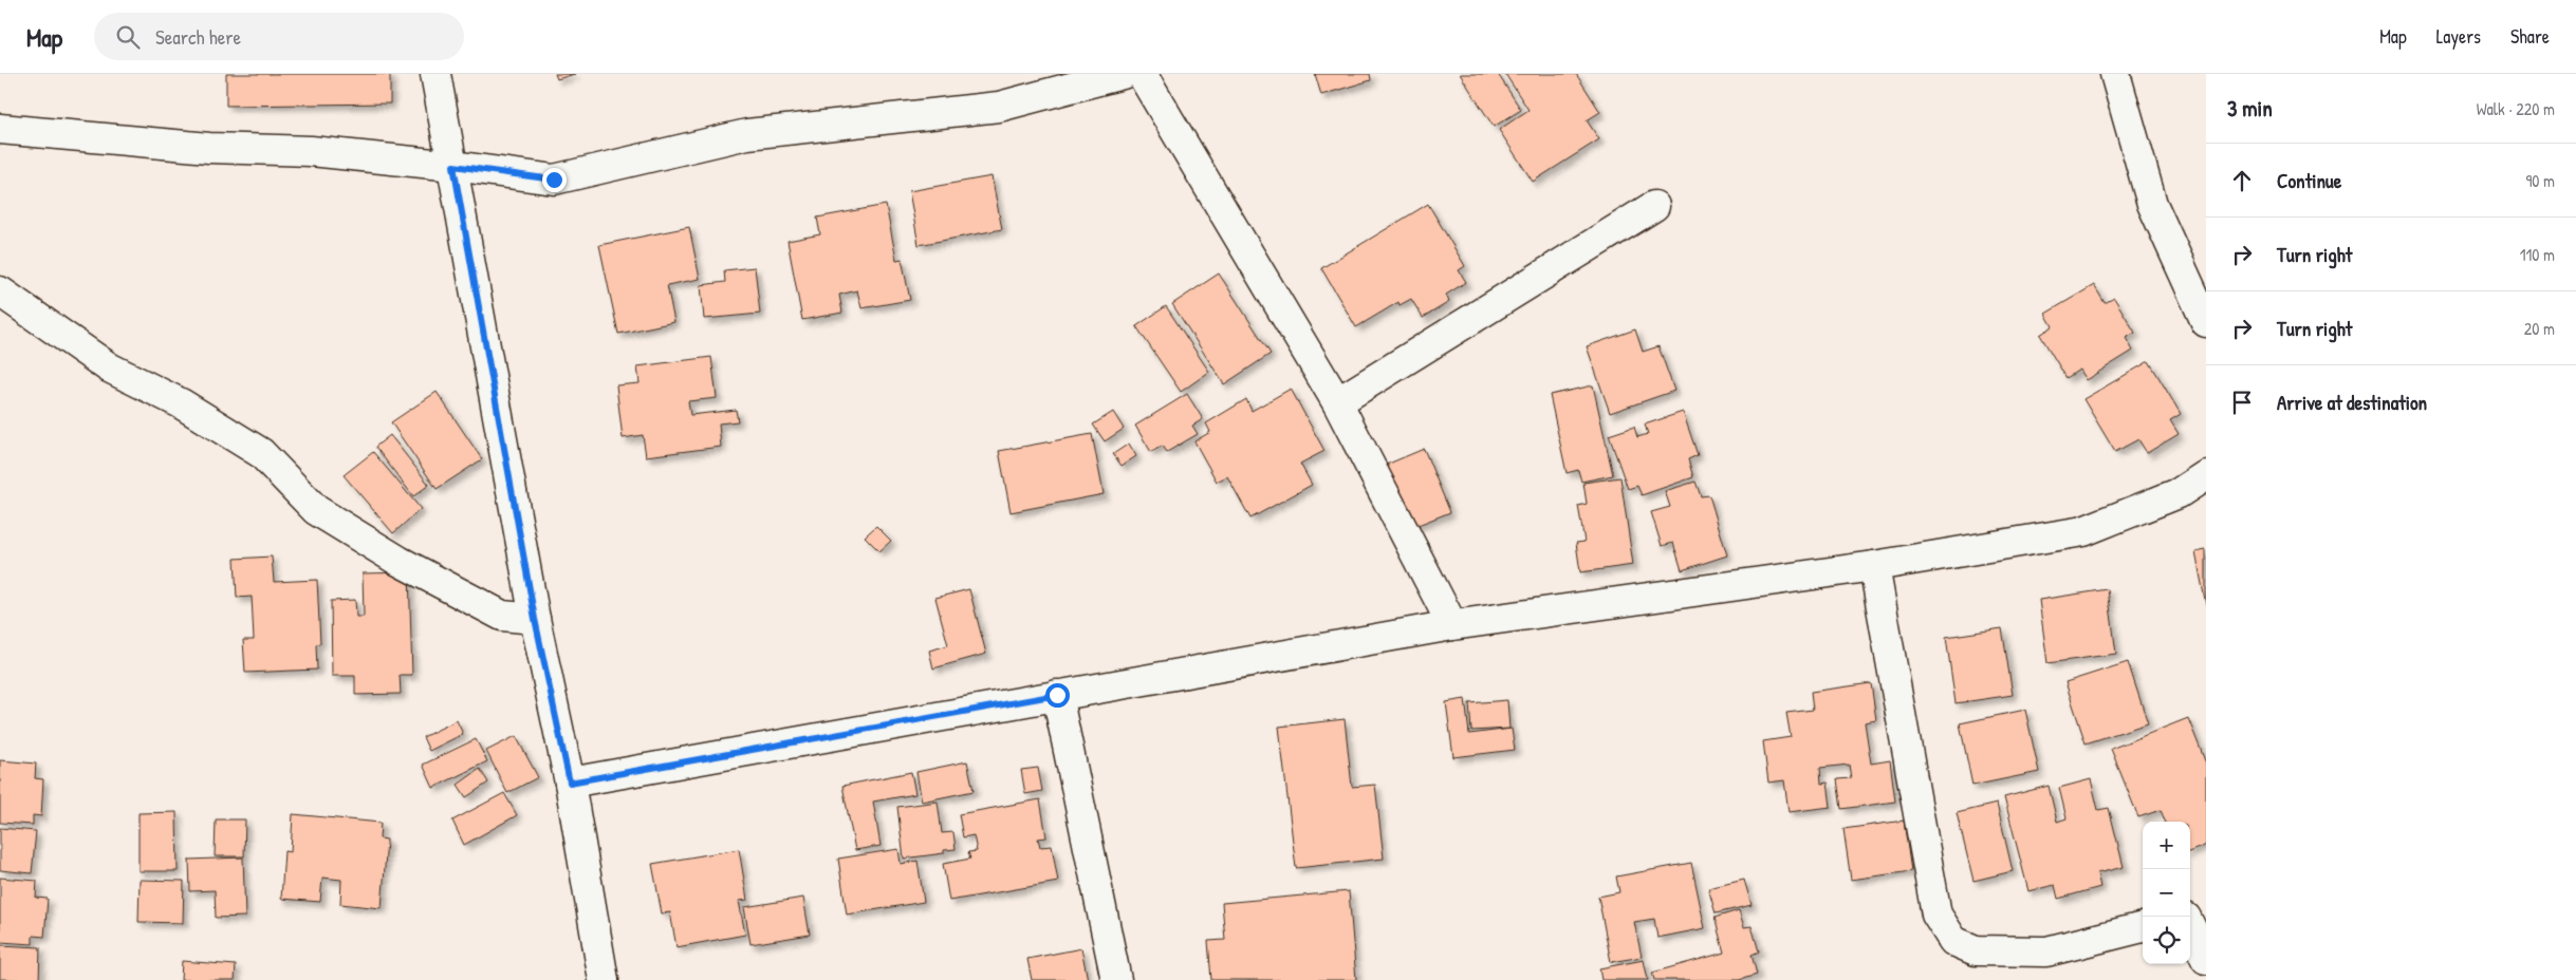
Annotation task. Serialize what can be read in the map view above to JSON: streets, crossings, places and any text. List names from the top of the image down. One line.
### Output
{"page":{"header":"Map","search":"Search here","nav":["Map","Layers","Share"],"heading":["3 min","Walk · 220 m"],"list":[["Continue","90 m"],["Turn right","110 m"],["Turn right","20 m"],"Arrive at destination"],"map_buttons":["+","−"]}}
